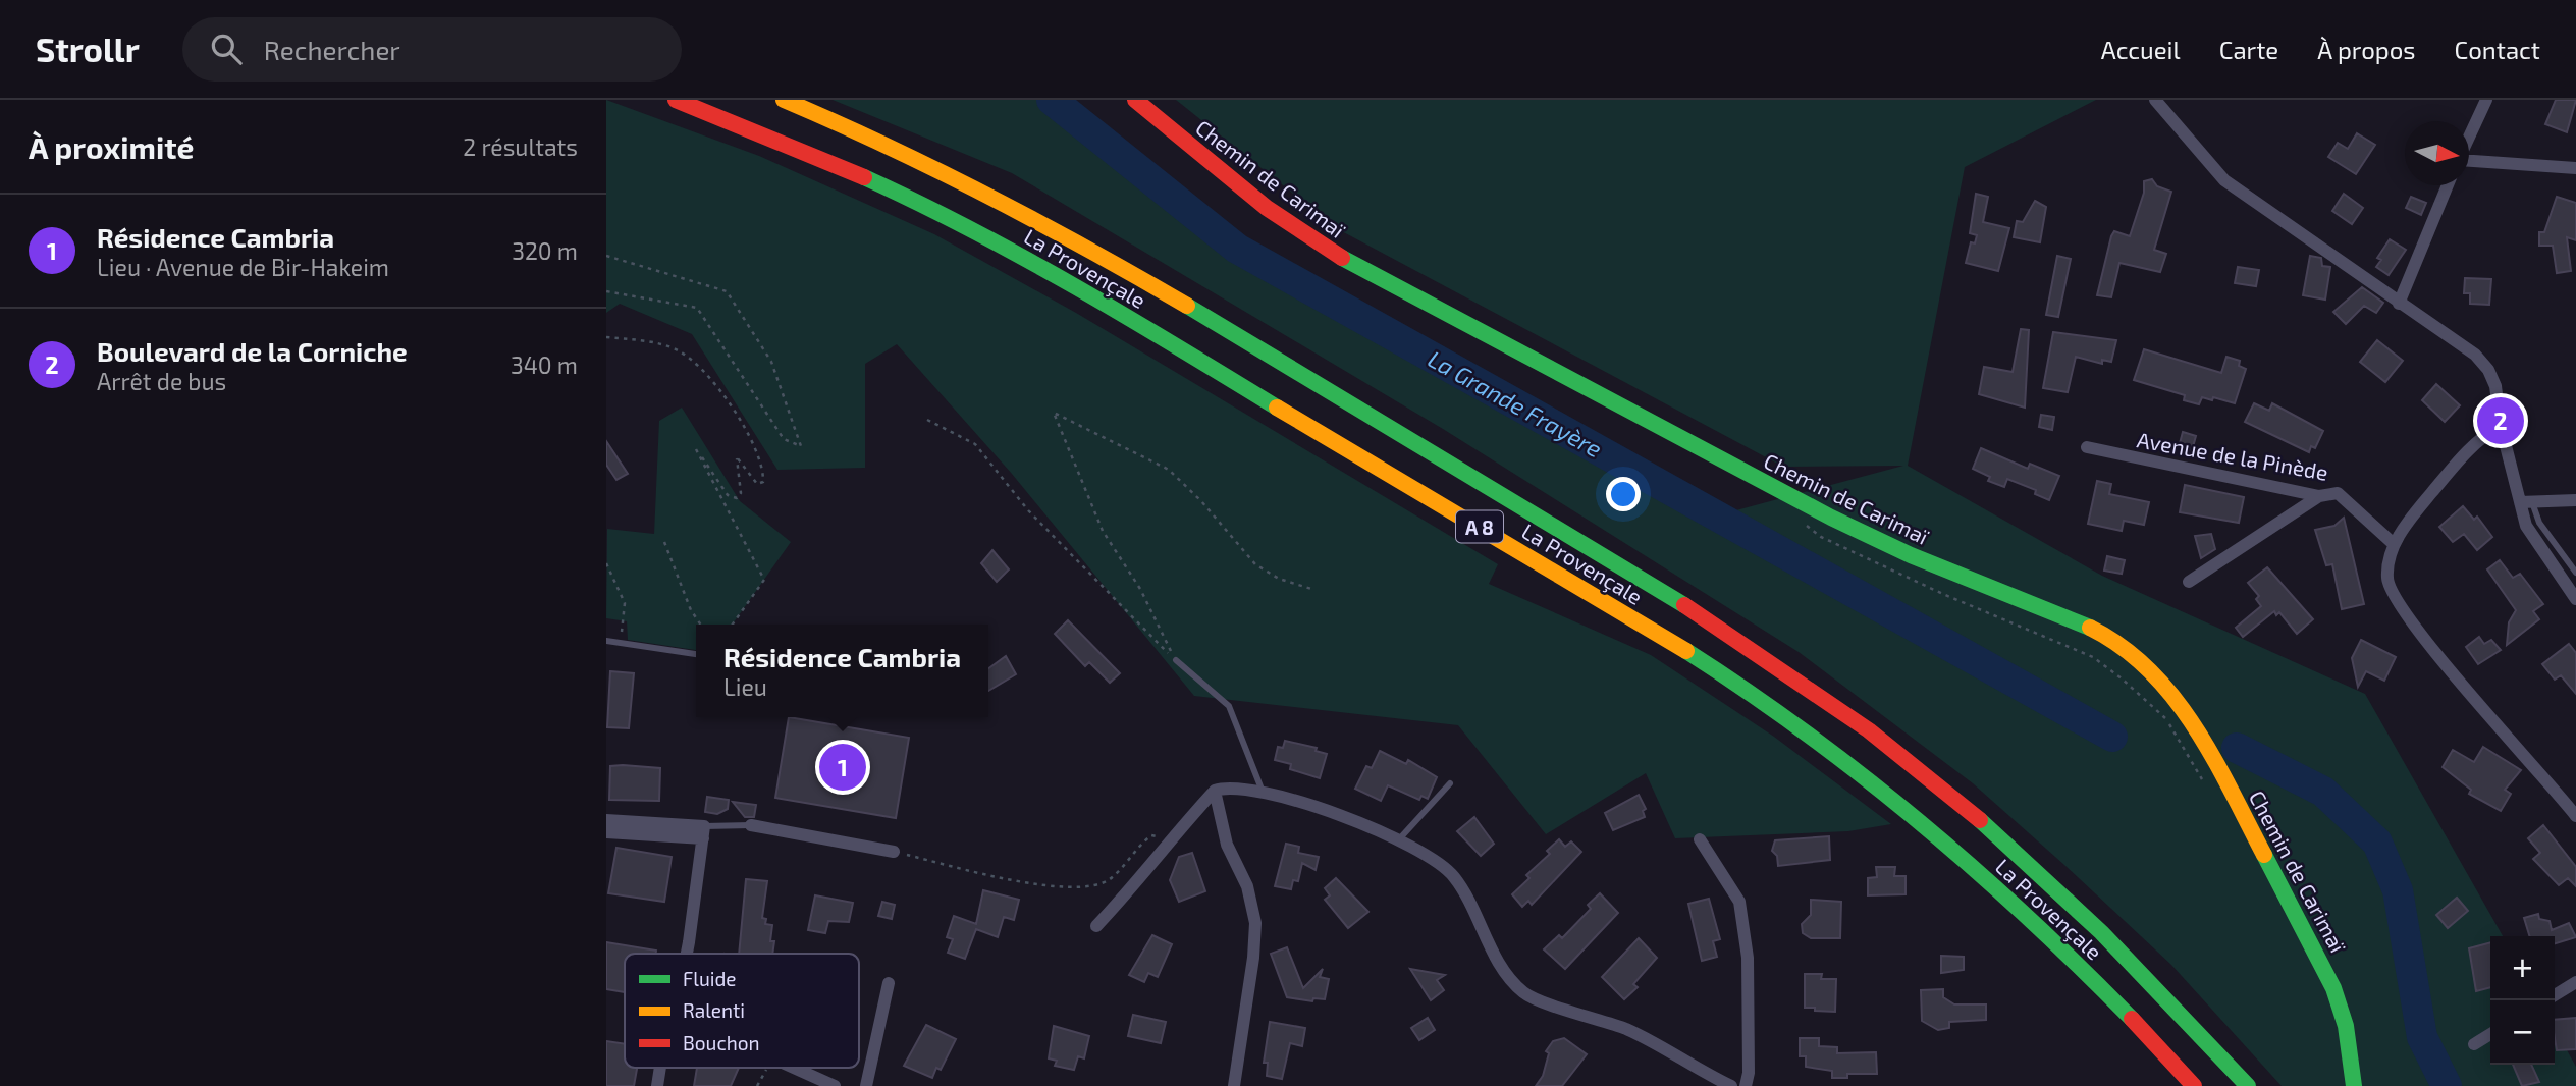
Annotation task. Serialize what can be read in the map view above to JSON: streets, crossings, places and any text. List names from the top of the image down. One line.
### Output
{"streets":{"main road":["Chemin de Carimaï","La Provençale","A 8"],"street":["Avenue de la Pinède"]},"water":["La Grande Frayère"],"legend":["Fluide","Ralenti","Bouchon"],"north":"right","page":{"header":"Strollr","search":"Rechercher","nav":["Accueil","Carte","À propos","Contact"],"heading":["À proximité","2 résultats"],"list":[{"mark":"1","name":"Résidence Cambria","note":"Lieu · Avenue de Bir-Hakeim","value":"320 m"},{"mark":"2","name":"Boulevard de la Corniche","note":"Arrêt de bus","value":"340 m"}],"pins":["2","1"],"popup":["Résidence Cambria","Lieu"],"map_buttons":["+","−"]}}
